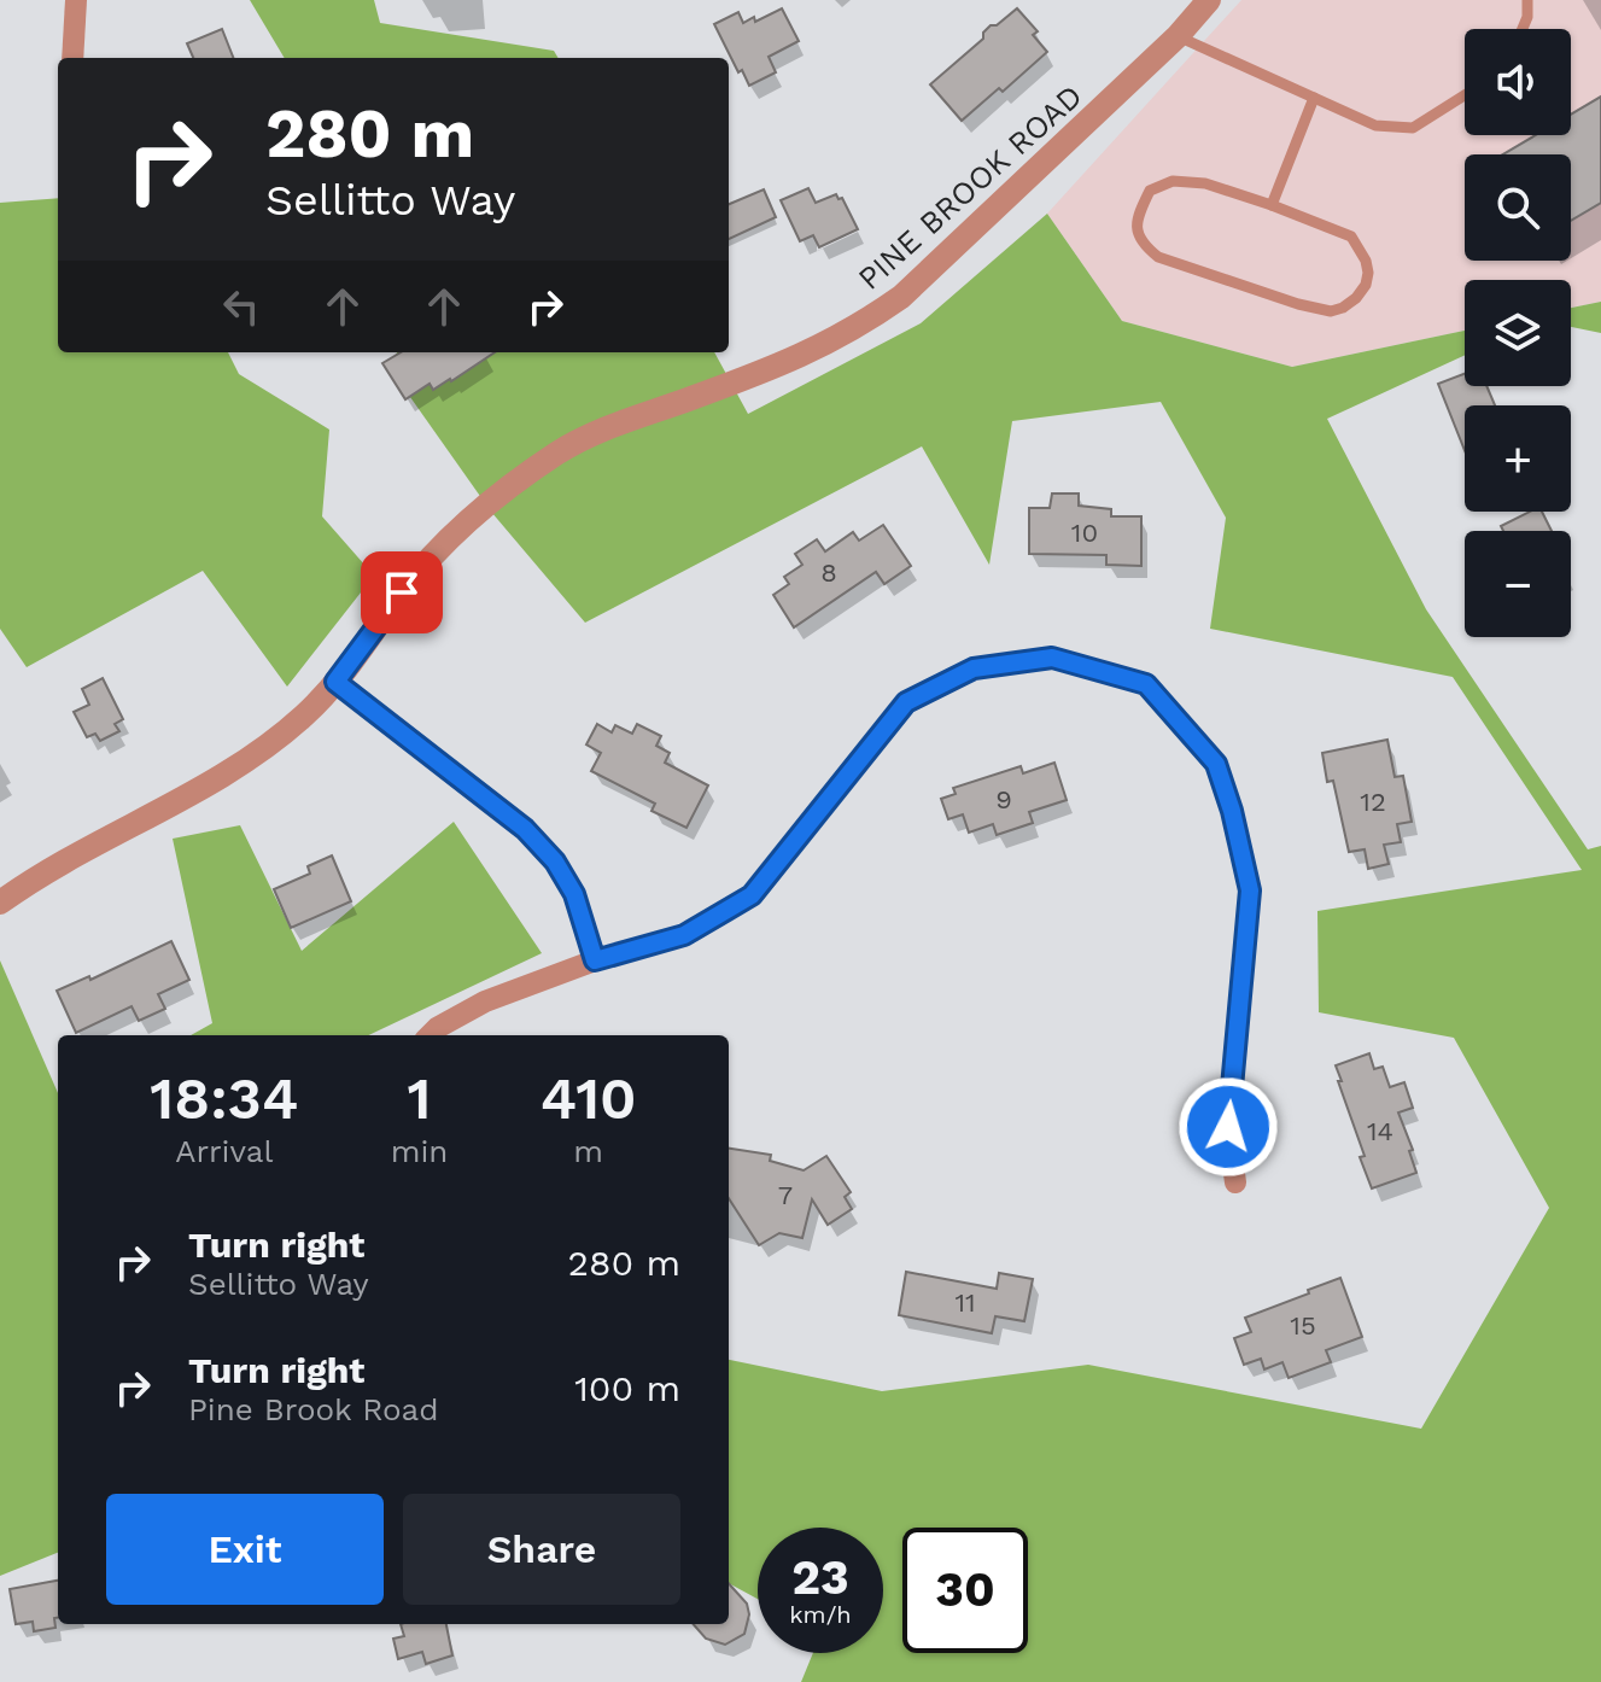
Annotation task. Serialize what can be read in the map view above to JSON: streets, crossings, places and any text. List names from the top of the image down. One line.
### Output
{"streets":{"street":["PINE BROOK ROAD"]},"house_numbers":["10","8","9","12","14","7","11","15"],"page":{"map_buttons":["+","−"],"turn":["280 m","Sellitto Way"],"eta":["18:34","Arrival","1","min","410","m"],"list":[{"name":"Turn right","note":"Sellitto Way","value":"280 m"},{"name":"Turn right","note":"Pine Brook Road","value":"100 m"}],"buttons":["Exit","Share"],"speed":"23 km/h","limit":"30"}}
